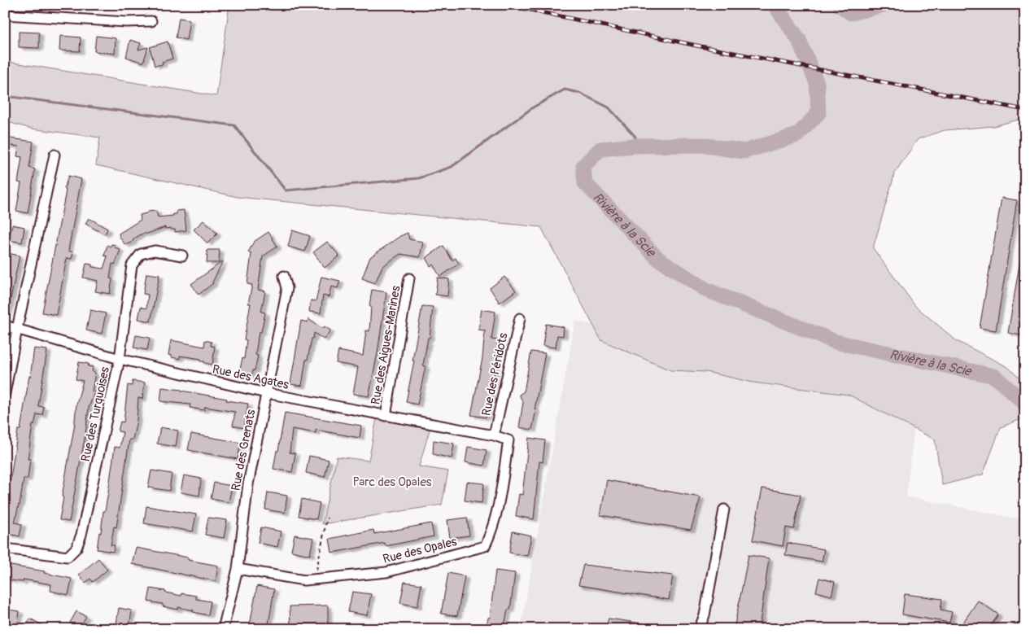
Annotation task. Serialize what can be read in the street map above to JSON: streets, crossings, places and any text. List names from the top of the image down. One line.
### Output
{"streets":{"street":["Rue des Aigues-Marines","Rue des Péridots","Rue des Agates","Rue des Turquoises","Rue des Grenats","Rue des Opales"]},"crossings":[["Rue des Aigues-Marines","Rue des Agates"],["Rue des Péridots","Rue des Agates"],["Rue des Péridots","Rue des Opales"],["Rue des Agates","Rue des Turquoises"],["Rue des Agates","Rue des Grenats"],["Rue des Agates","Rue des Opales"],["Rue des Grenats","Rue des Opales"]],"water":["Rivière à la Scie"],"parks":["Parc des Opales"]}
